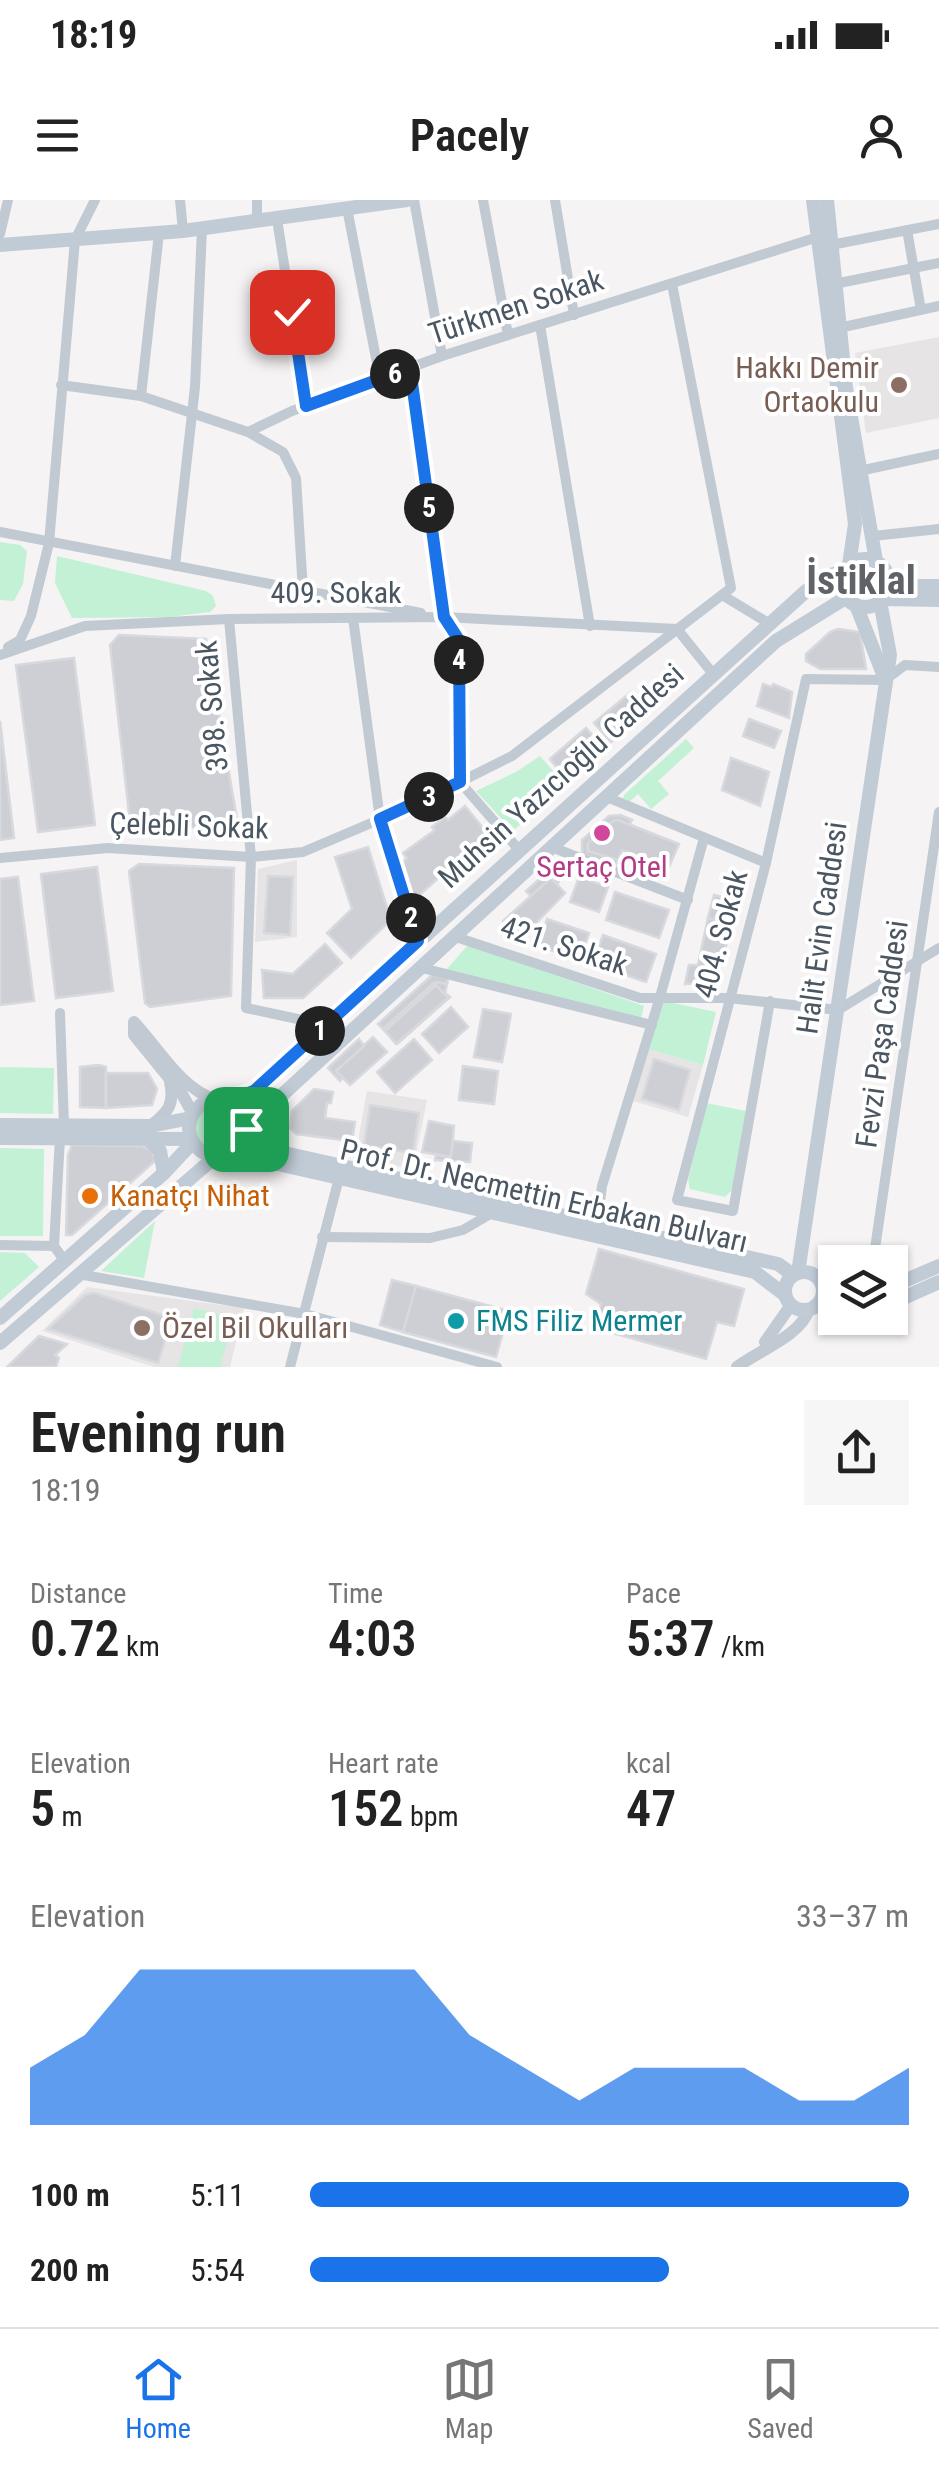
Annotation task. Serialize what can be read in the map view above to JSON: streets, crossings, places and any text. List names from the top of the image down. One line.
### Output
{"streets":{"main road":["Muhsin Yazıcıoğlu Caddesi","Halit Evin Caddesi","Prof. Dr. Necmettin Erbakan Bulvarı"],"street":["Türkmen Sokak","409. Sokak","398. Sokak","Çelebli Sokak","404. Sokak","421. Sokak","Fevzi Paşa Caddesi"]},"crossings":[["409. Sokak","398. Sokak"],["409. Sokak","Çelebli Sokak"],["398. Sokak","Muhsin Yazıcıoğlu Caddesi"],["398. Sokak","Çelebli Sokak"],["Muhsin Yazıcıoğlu Caddesi","Halit Evin Caddesi"],["Muhsin Yazıcıoğlu Caddesi","421. Sokak"],["Muhsin Yazıcıoğlu Caddesi","Prof. Dr. Necmettin Erbakan Bulvarı"],["Halit Evin Caddesi","404. Sokak"],["Halit Evin Caddesi","421. Sokak"],["Halit Evin Caddesi","Prof. Dr. Necmettin Erbakan Bulvarı"],["404. Sokak","421. Sokak"]],"districts":["İstiklal"],"places":["Hakkı Demir Ortaokulu","Sertaç Otel","Kanatçı Nihat","FMS Filiz Mermer","Özel Bil Okulları"],"page":{"status":"18:19","header":"Pacely","pins":["6","5","4","3","2","1"],"heading":["Evening run","18:19"],"stats":[["Distance","0.72 km"],["Time","4:03"],["Pace","5:37 /km"],["Elevation","5 m"],["Heart rate","152 bpm"],["kcal","47"]],"chart":["Elevation","33–37 m"],"list":[{"name":"100 m","note":"5:11"},{"name":"200 m","note":"5:54"}],"tabs":["Home","Map","Saved"]}}
